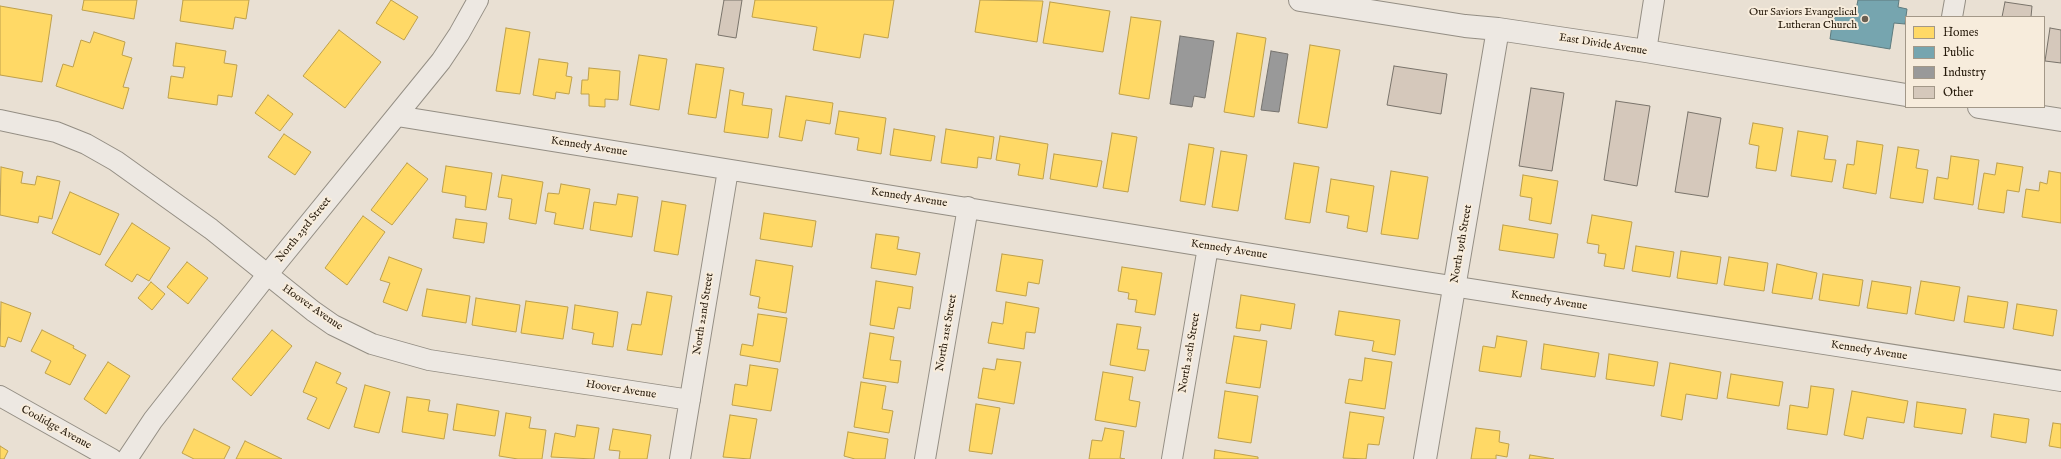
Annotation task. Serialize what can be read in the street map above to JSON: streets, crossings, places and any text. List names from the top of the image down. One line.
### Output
{"streets":{"street":["East Divide Avenue","Kennedy Avenue","North 23rd Street","North 19th Street","Hoover Avenue","North 22nd Street","North 21st Street","North 20th Street","Coolidge Avenue"]},"crossings":[["East Divide Avenue","North 19th Street"],["Kennedy Avenue","North 23rd Street"],["Kennedy Avenue","North 19th Street"],["Kennedy Avenue","North 22nd Street"],["Kennedy Avenue","North 21st Street"],["Kennedy Avenue","North 20th Street"],["North 23rd Street","Hoover Avenue"],["Hoover Avenue","North 22nd Street"]],"places":["Our Saviors Evangelical Lutheran Church"],"legend":["Homes","Public","Industry","Other"]}
